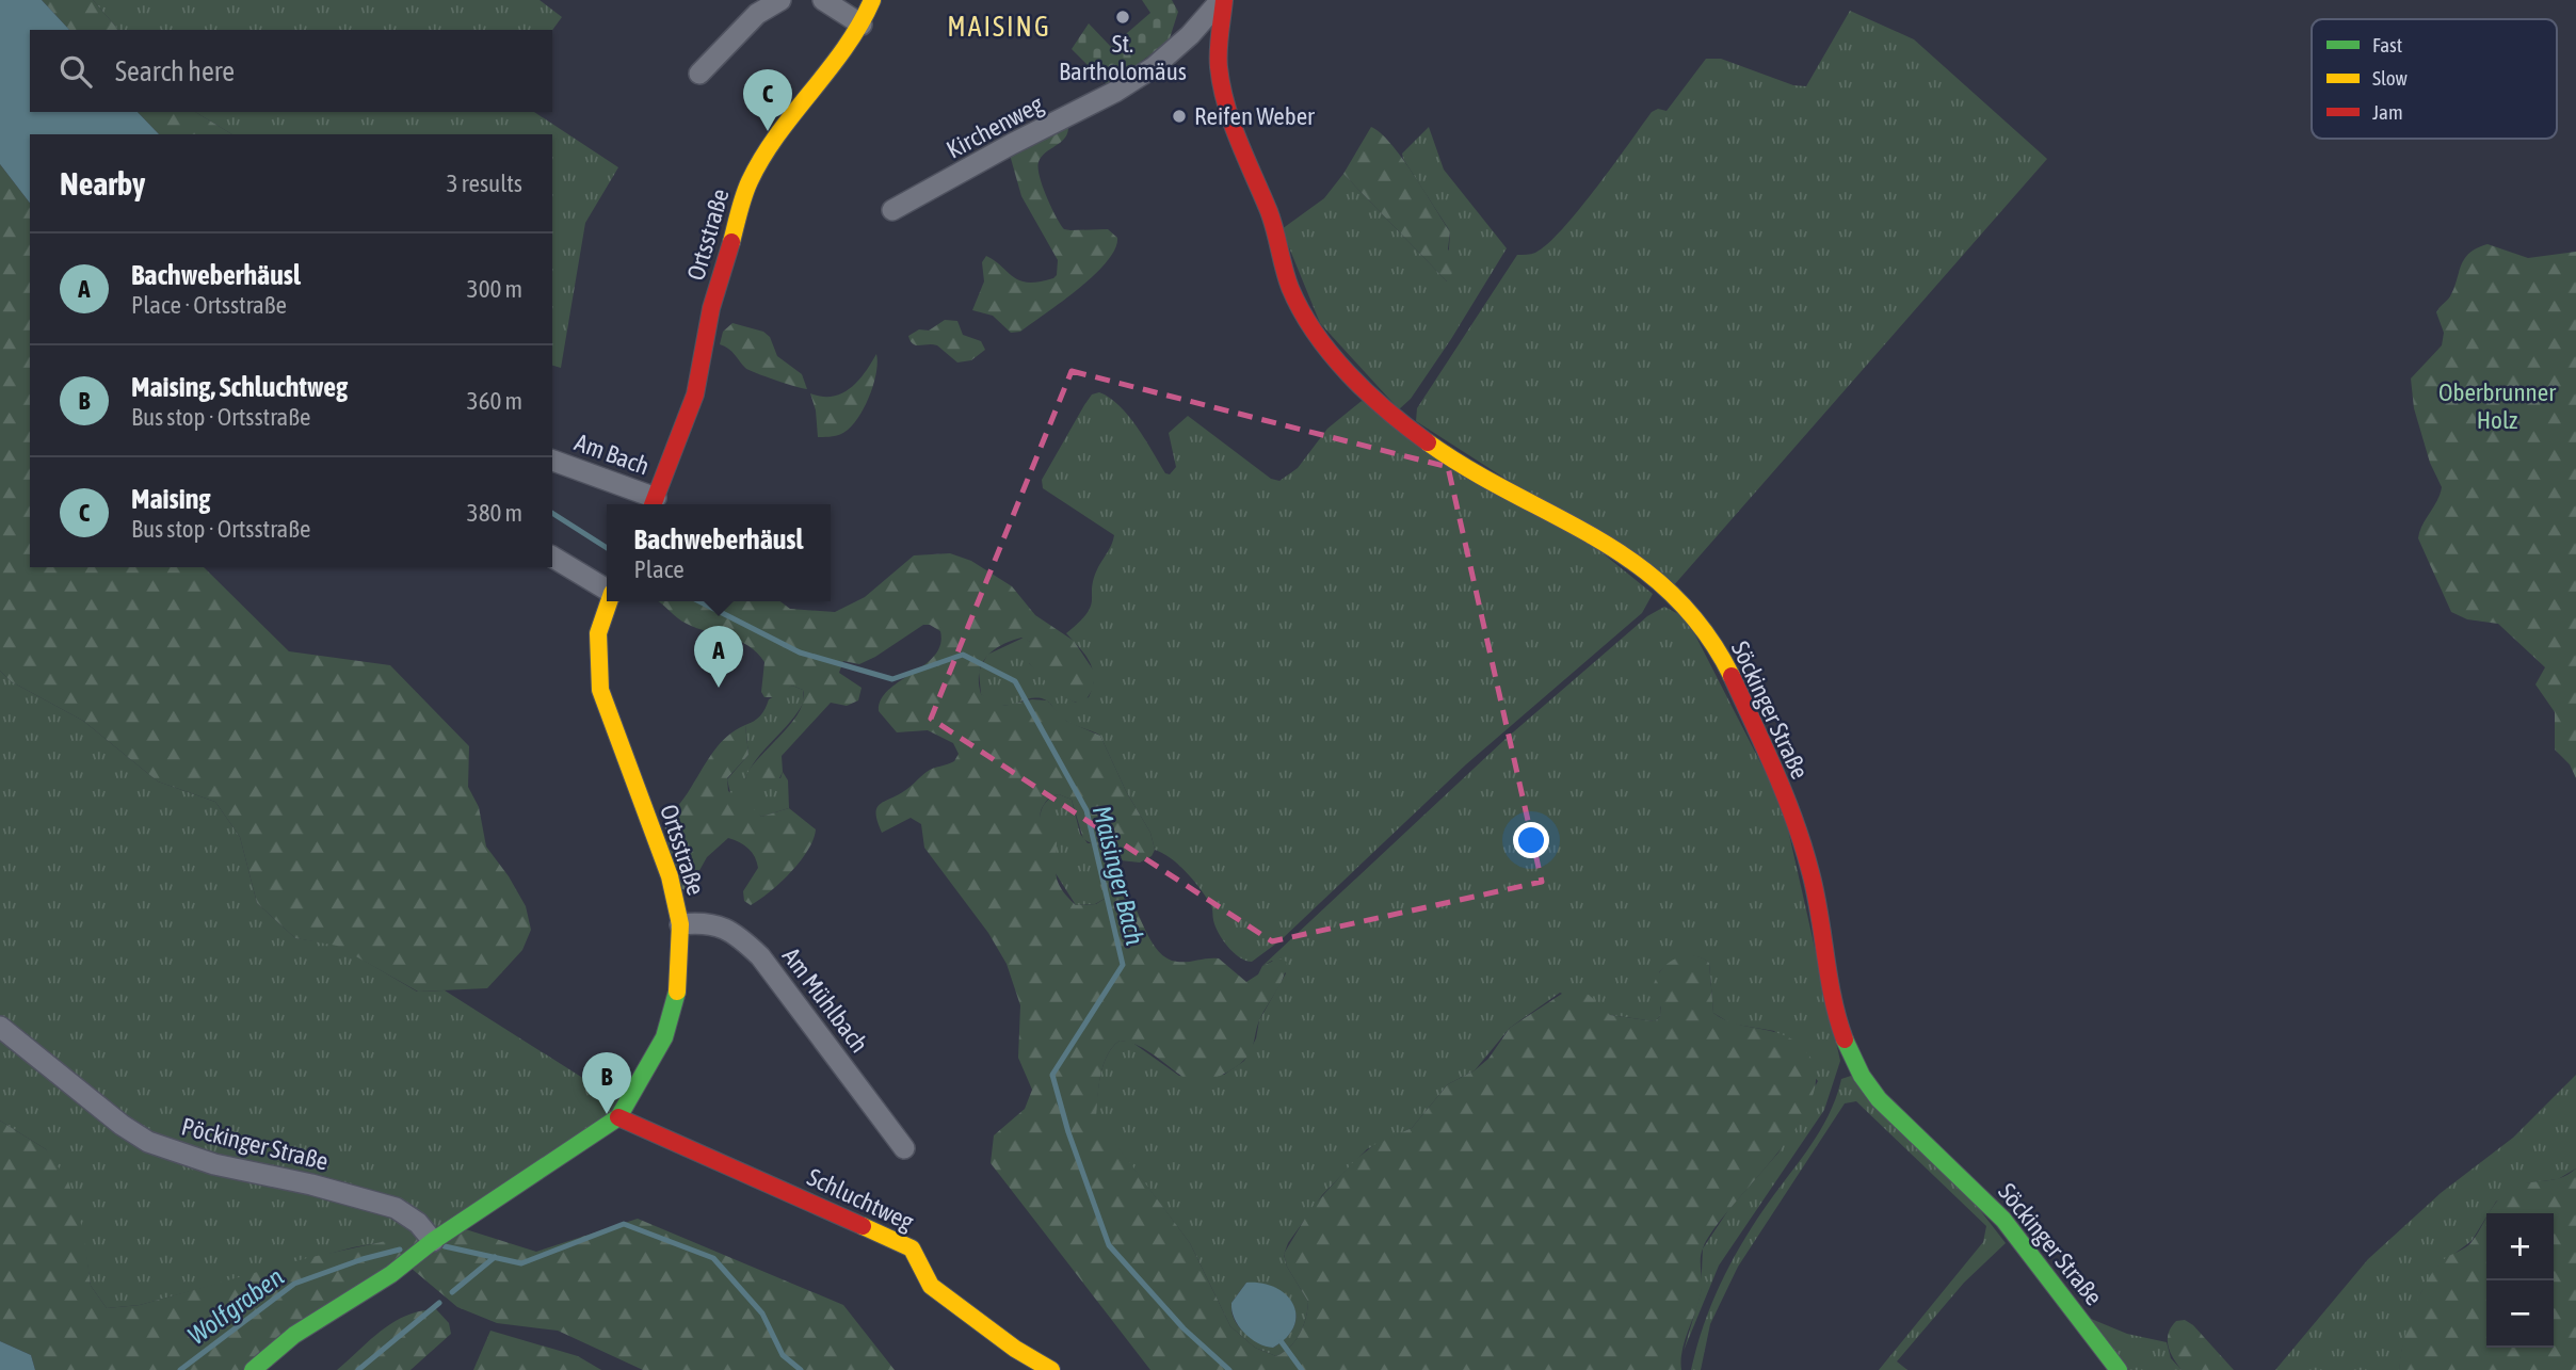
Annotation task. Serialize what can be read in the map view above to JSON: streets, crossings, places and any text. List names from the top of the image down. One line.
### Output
{"streets":{"street":["Kirchenweg","Ortsstraße","Am Bach","Söckinger Straße","Am Mühlbach","Pöckinger Straße","Schluchtweg"]},"crossings":[["Kirchenweg","Söckinger Straße"],["Ortsstraße","Am Bach"],["Ortsstraße","Am Mühlbach"],["Ortsstraße","Schluchtweg"]],"districts":["MAISING"],"water":["Maisinger Bach","Wolfgraben"],"parks":["Oberbrunner Holz"],"places":["St. Bartholomäus","Reifen Weber"],"legend":["Fast","Slow","Jam"],"page":{"search":"Search here","pins":["C","A","B"],"heading":["Nearby","3 results"],"list":[{"mark":"A","name":"Bachweberhäusl","note":"Place · Ortsstraße","value":"300 m"},{"mark":"B","name":"Maising, Schluchtweg","note":"Bus stop · Ortsstraße","value":"360 m"},{"mark":"C","name":"Maising","note":"Bus stop · Ortsstraße","value":"380 m"}],"popup":["Bachweberhäusl","Place"],"map_buttons":["+","−"]}}
